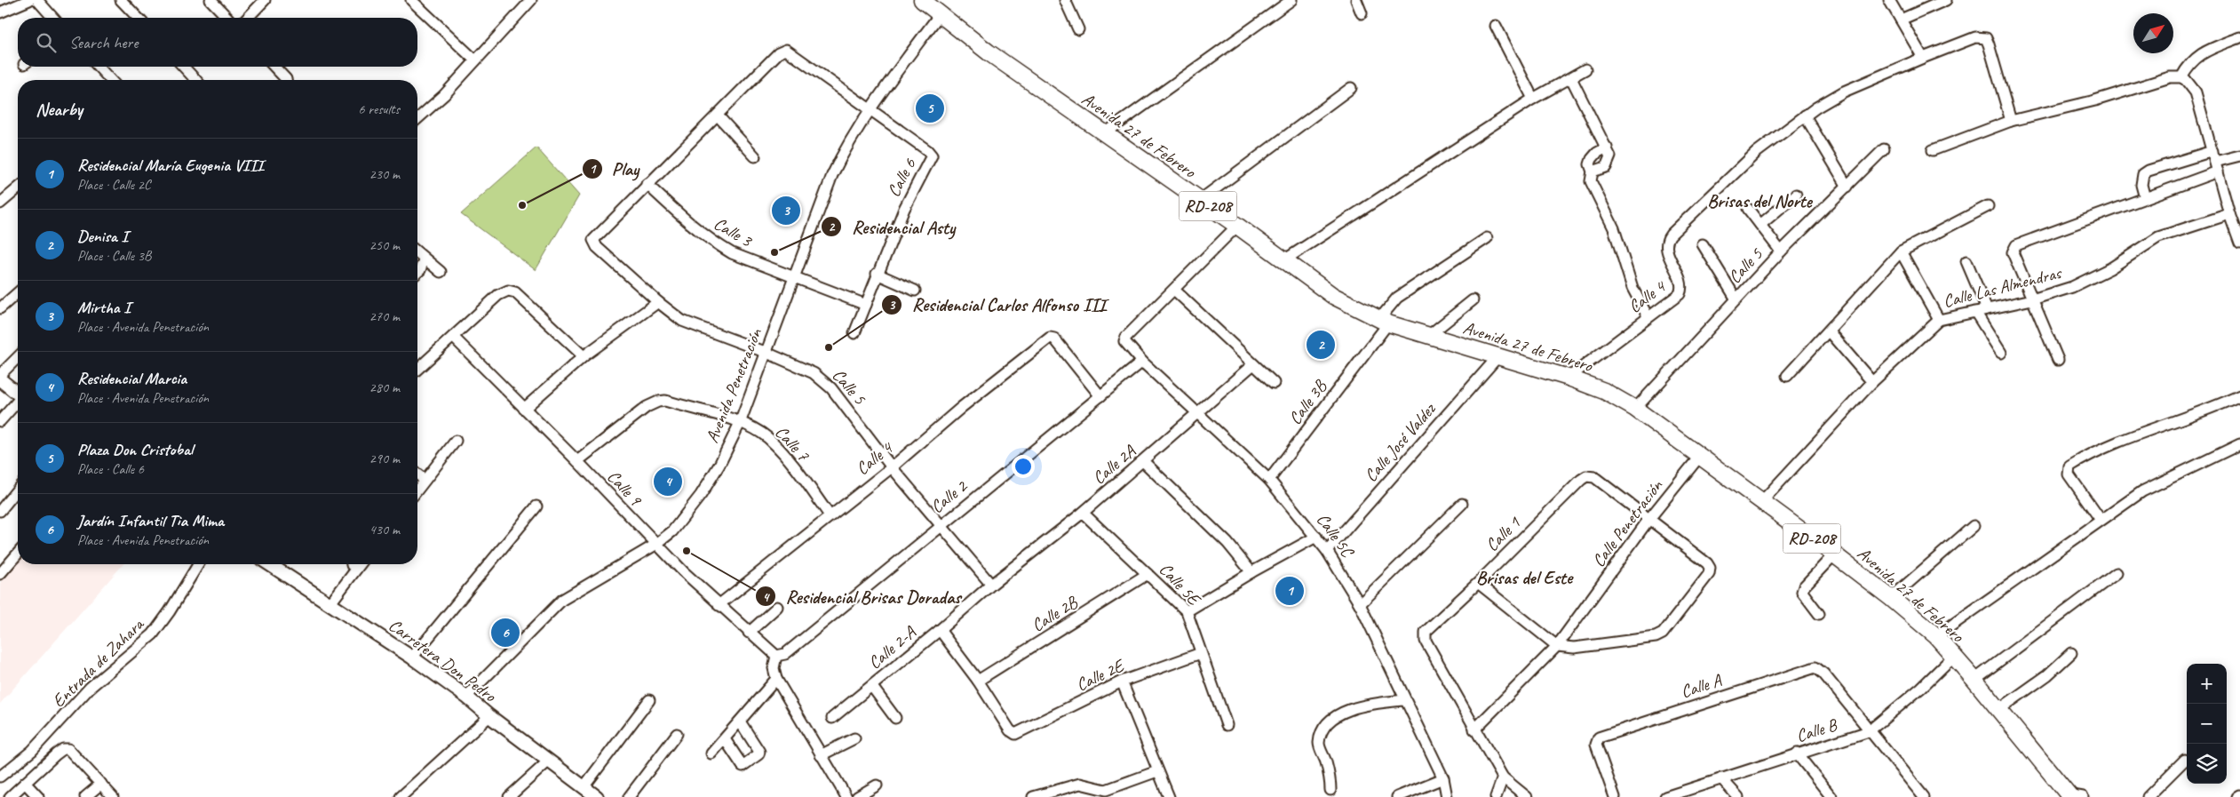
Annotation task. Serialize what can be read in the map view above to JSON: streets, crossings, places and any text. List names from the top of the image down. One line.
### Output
{"streets":{"main road":["Avenida 27 de Febrero","RD-208"],"street":["Calle 6","Calle 3","Calle 5","Calle Las Almendras","Calle 4","Avenida Penetración","Calle 3B","Calle José Valdez","Calle 7","Calle 2A","Calle 9","Calle 2","Calle Penetración","Calle 1","Calle 5C","Calle 5E","Calle 2B","Calle 2-A","Carretera Don Pedro","Entrada de Zahara","Calle 2E","Calle A","Calle B"]},"crossings":[["Avenida 27 de Febrero","Calle 5"],["Avenida 27 de Febrero","Calle Las Almendras"],["Avenida 27 de Febrero","Calle 4"],["Avenida 27 de Febrero","Avenida Penetración"],["Avenida 27 de Febrero","Calle 3B"],["Avenida 27 de Febrero","Calle José Valdez"],["Avenida 27 de Febrero","Calle Penetración"],["Avenida 27 de Febrero","Calle B"],["Calle 6","Calle 3"],["Calle 6","Avenida Penetración"],["Calle 3","Calle 5"],["Calle 3","Avenida Penetración"],["Calle 5","Calle 4"],["Calle 5","Avenida Penetración"],["Calle 5","Calle 2A"],["Calle 5","Calle 2"],["Calle 5","Calle 2-A"],["Calle 4","Calle 7"],["Calle 4","Calle 9"],["Calle 4","Calle 2"],["Avenida Penetración","Calle 7"],["Avenida Penetración","Calle 9"],["Avenida Penetración","Carretera Don Pedro"],["Calle 3B","Calle 5C"],["Calle José Valdez","Calle 5C"],["Calle 7","Calle 9"],["Calle 2A","Calle 5C"],["Calle 2A","Calle 5E"],["Calle 2A","Calle 2-A"],["Calle 9","Calle 2"],["Calle 2","Calle 5C"],["Calle Penetración","Calle 1"],["Calle 5E","Calle 2B"],["Calle 5E","Calle 2E"],["Calle 2B","Calle 2E"],["Calle A","Calle B"]],"districts":["Brisas del Norte","Brisas del Este"],"places":["Play","Residencial Asty","Residencial Carlos Alfonso III","Residencial Brisas Doradas"],"north":"top right","page":{"search":"Search here","heading":["Nearby","6 results"],"pins":["5","3","2","4","1","6"],"list":[{"mark":"1","name":"Residencial María Eugenia VIII","note":"Place · Calle 2C","value":"230 m"},{"mark":"2","name":"Denisa I","note":"Place · Calle 3B","value":"250 m"},{"mark":"3","name":"Mirtha I","note":"Place · Avenida Penetración","value":"270 m"},{"mark":"4","name":"Residencial Marcia","note":"Place · Avenida Penetración","value":"280 m"},{"mark":"5","name":"Plaza Don Cristobal","note":"Place · Calle 6","value":"290 m"},{"mark":"6","name":"Jardín Infantil Tia Mima","note":"Place · Avenida Penetración","value":"430 m"}],"map_buttons":["+","−"]}}
